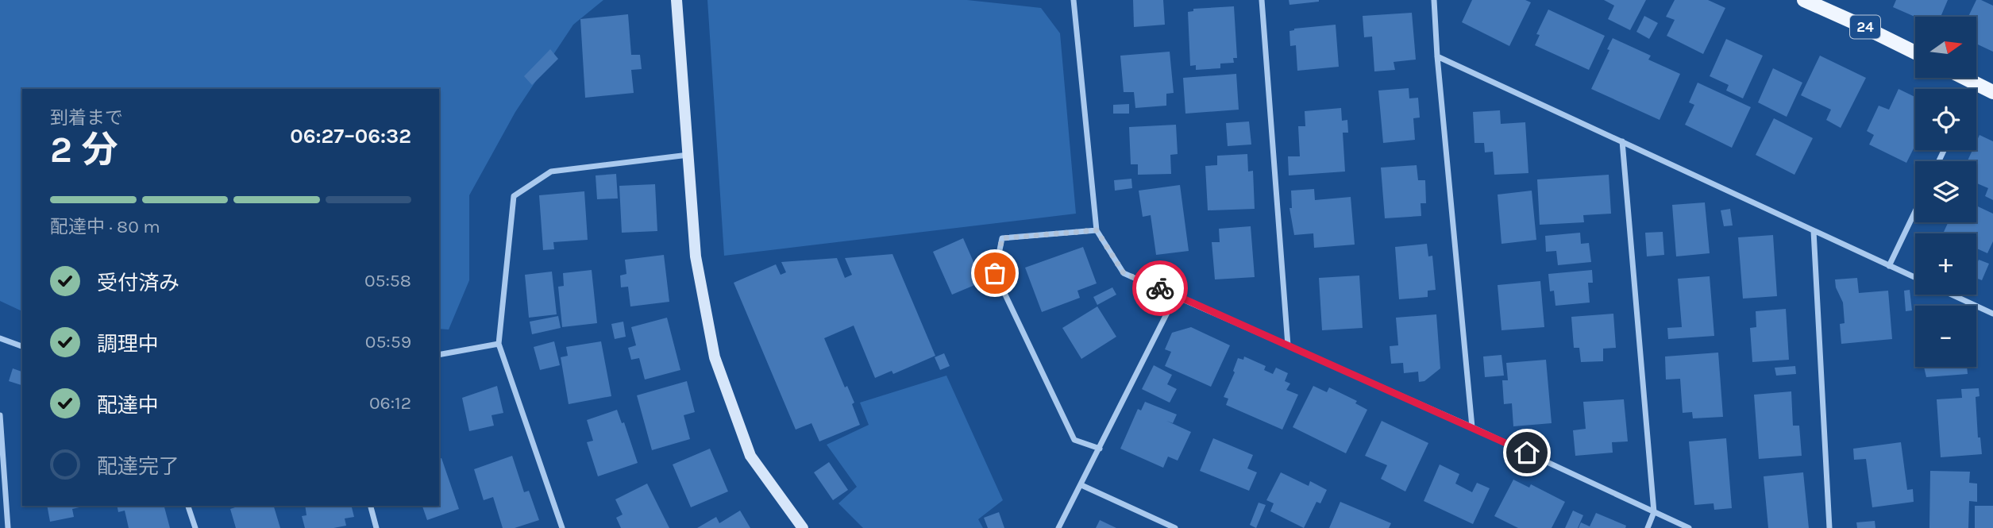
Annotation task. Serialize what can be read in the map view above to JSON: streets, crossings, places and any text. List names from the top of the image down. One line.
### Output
{"streets":{"main road":["24"]},"north":"right","page":{"map_buttons":["+","−"],"heading":["2 分","到着まで","06:27–06:32"],"bar":"配達中 · 80 m","list":[["受付済み","05:58"],["調理中","05:59"],["配達中","06:12"],"配達完了"]}}
